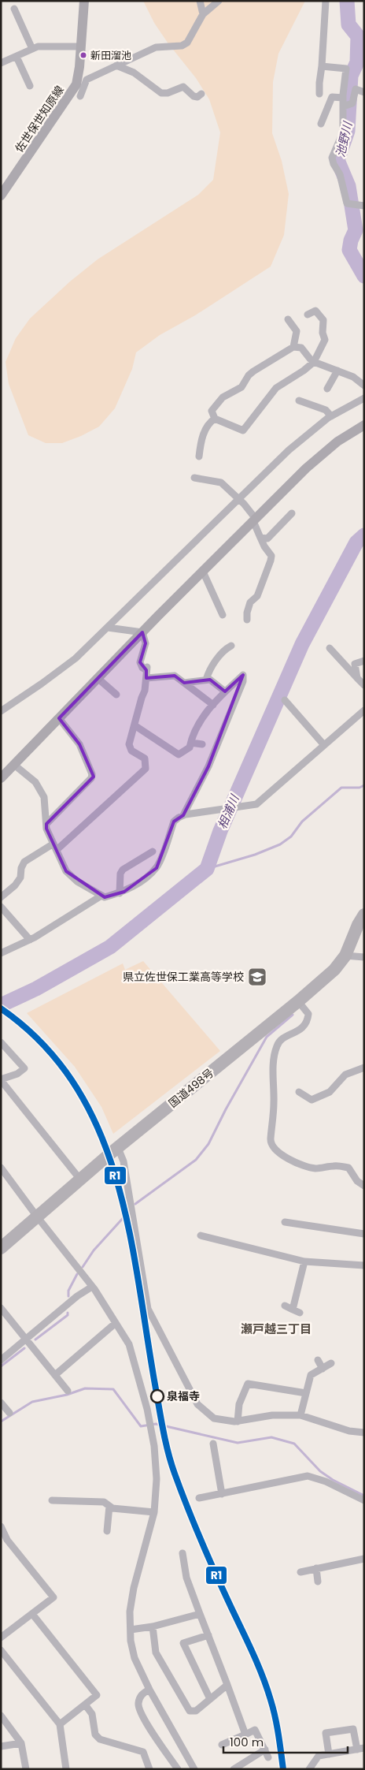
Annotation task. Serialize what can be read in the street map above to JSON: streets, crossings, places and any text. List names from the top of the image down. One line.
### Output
{"streets":{"highway":["国道498号"],"street":["佐世保世知原線"]},"districts":["瀬戸越三丁目"],"water":["池野川","相浦川"],"places":{"other":["新田溜池","泉福寺"],"school or university":["県立佐世保工業高等学校"]},"lines":["transit line R1"],"scale_bar":"100 m"}
